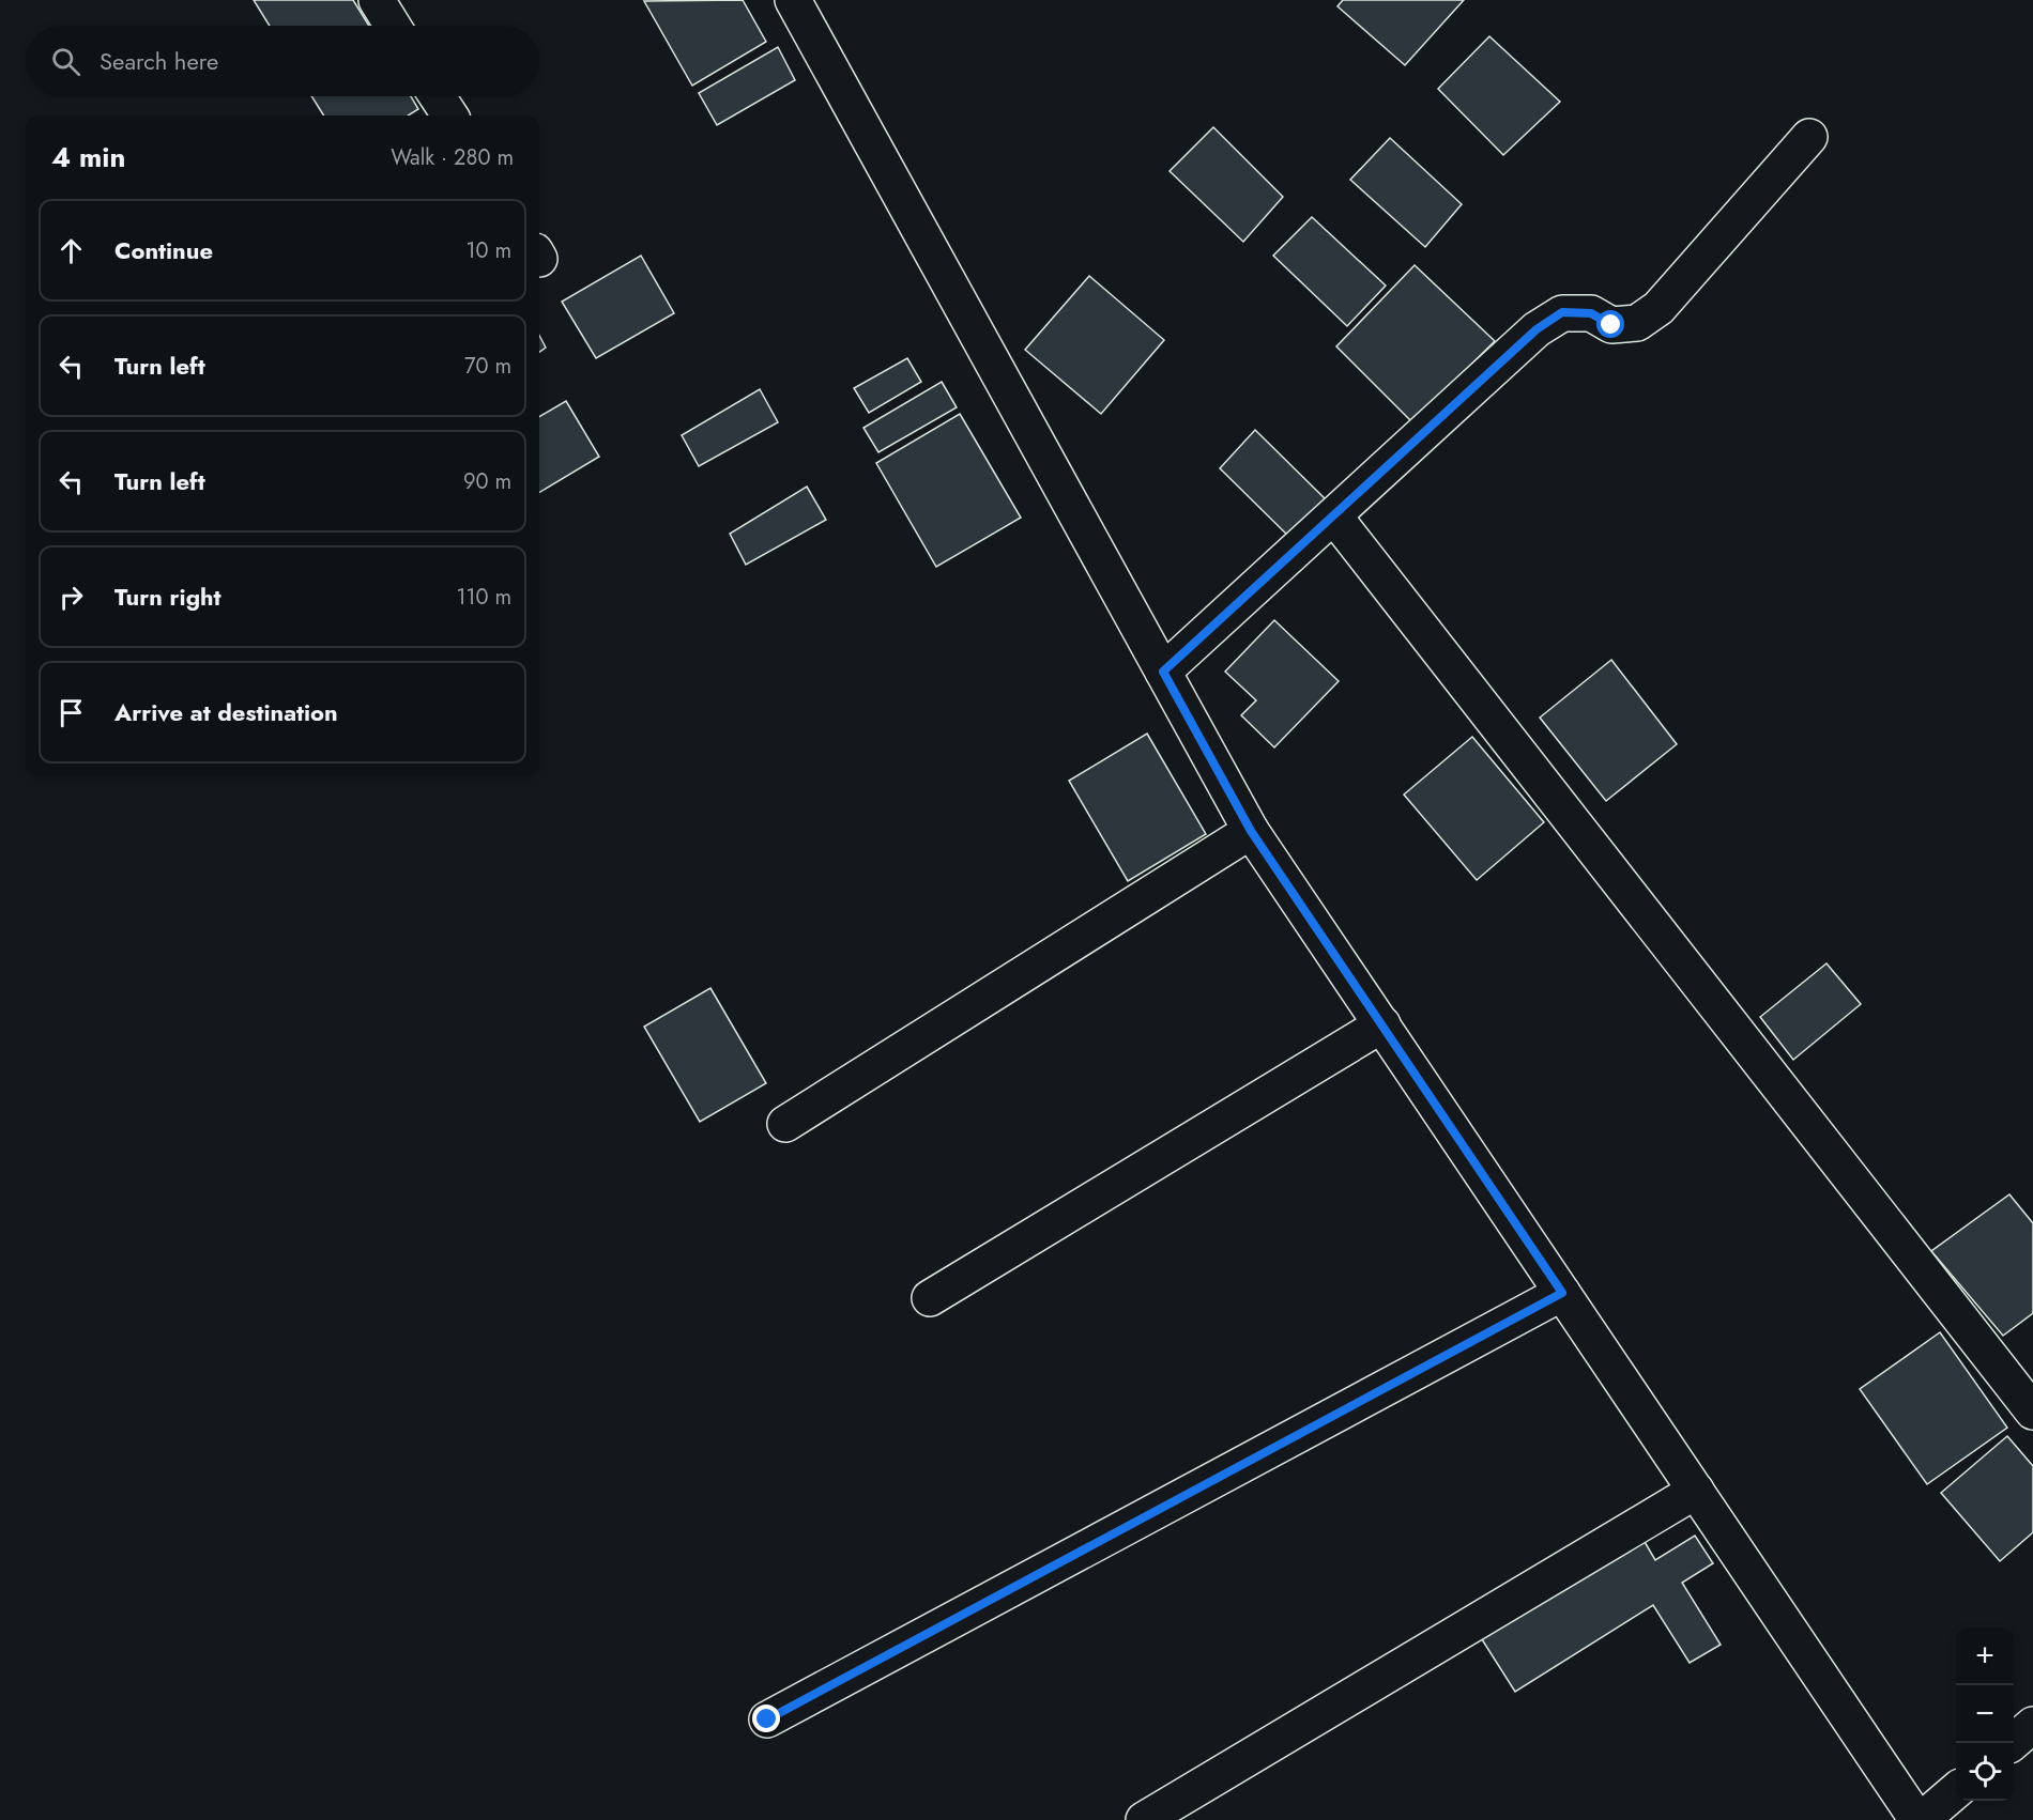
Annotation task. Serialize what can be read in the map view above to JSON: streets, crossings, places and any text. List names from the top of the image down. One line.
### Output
{"page":{"search":"Search here","heading":["4 min","Walk · 280 m"],"list":[["Continue","10 m"],["Turn left","70 m"],["Turn left","90 m"],["Turn right","110 m"],"Arrive at destination"],"map_buttons":["+","−"]}}
